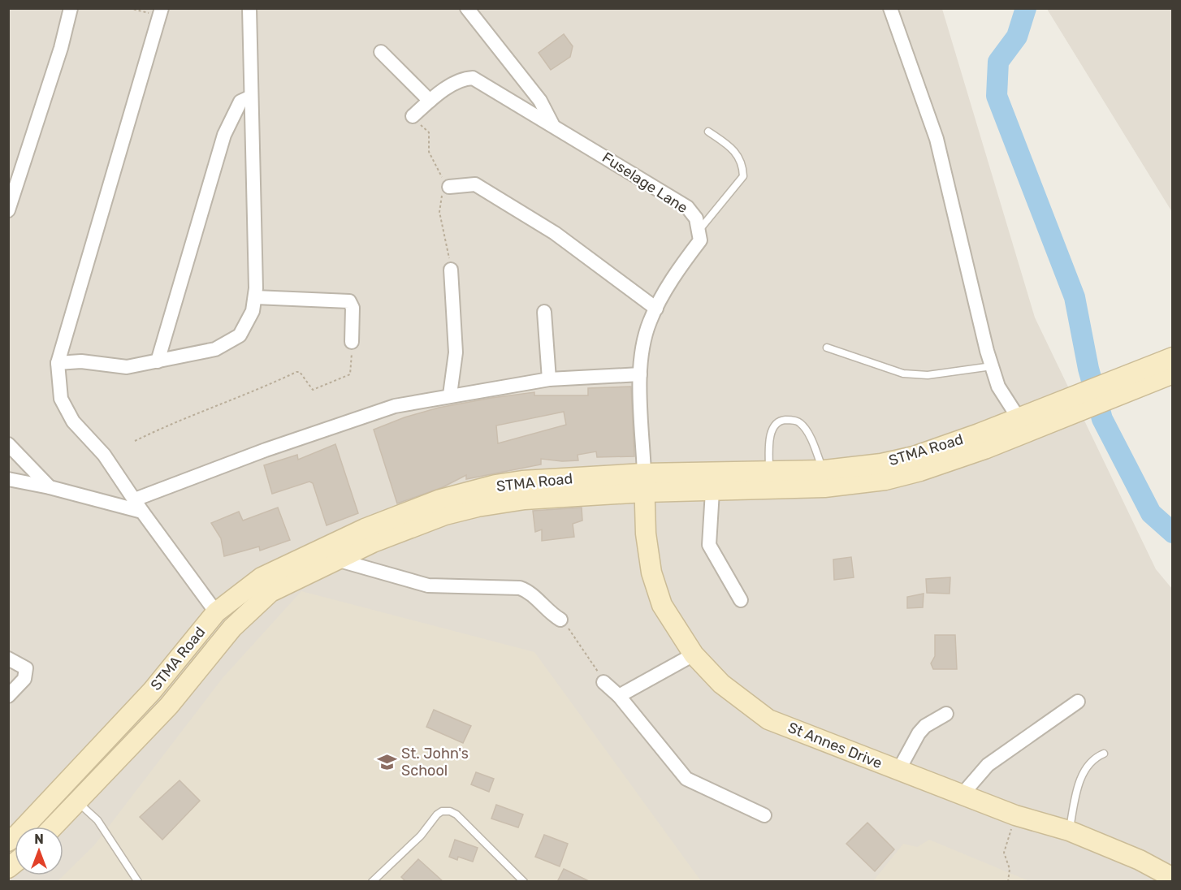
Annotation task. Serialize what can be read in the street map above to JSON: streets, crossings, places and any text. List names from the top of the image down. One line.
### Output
{"streets":{"main road":["STMA Road","St Annes Drive"],"street":["Fuselage Lane"]},"crossings":[["STMA Road","St Annes Drive"]],"places":{"school or university":["St. John's School"]},"north":"top"}
